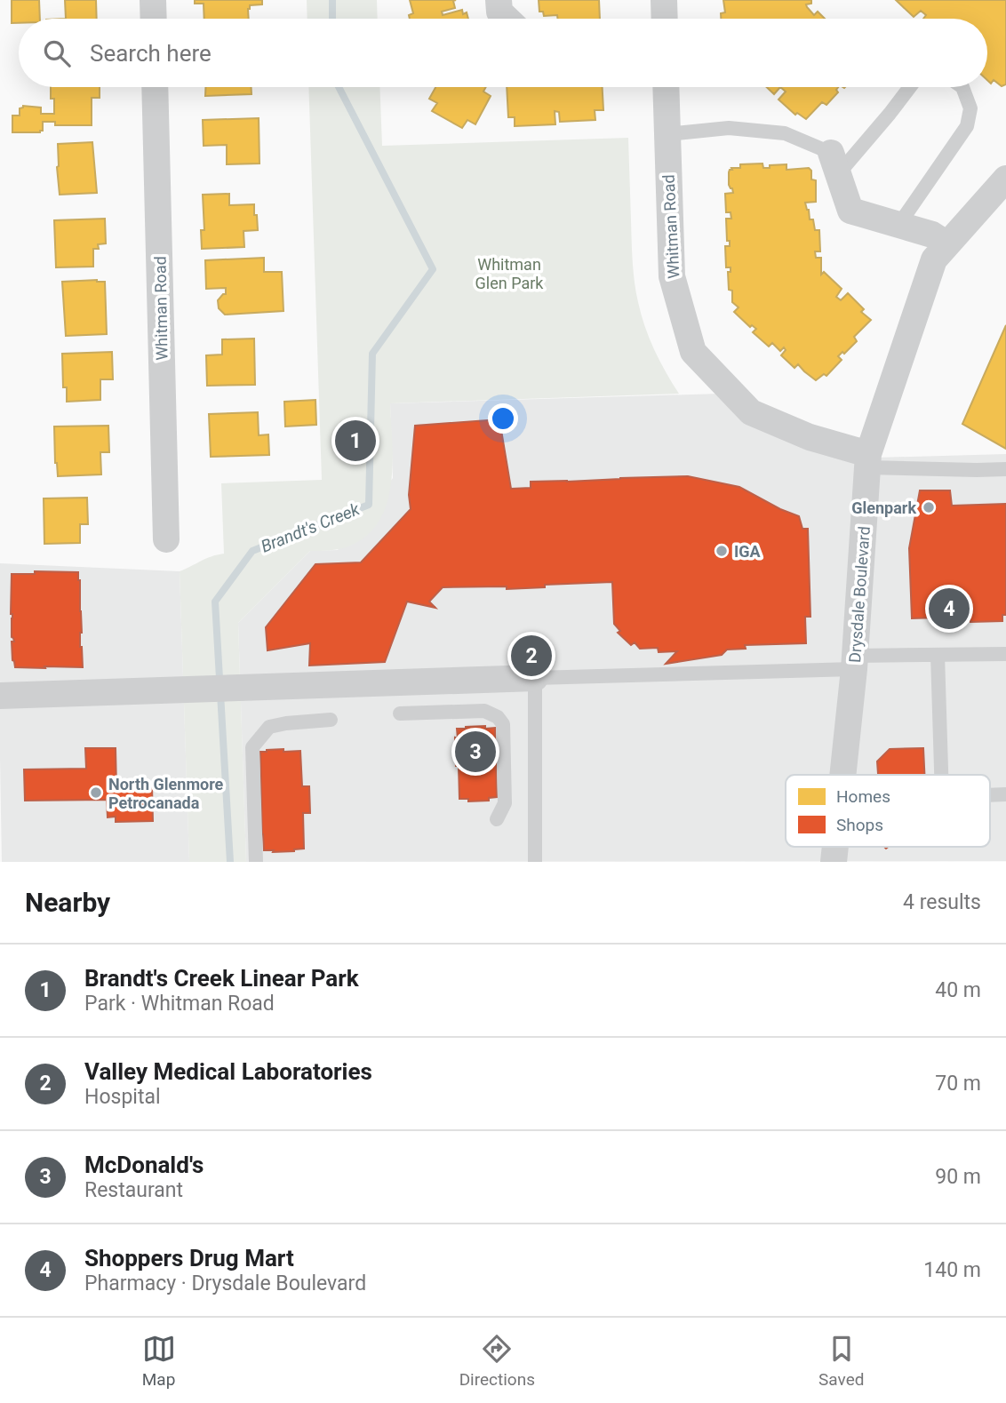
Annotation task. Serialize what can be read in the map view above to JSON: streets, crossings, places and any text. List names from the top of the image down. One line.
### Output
{"streets":{"street":["Whitman Road","Drysdale Boulevard"]},"crossings":[["Whitman Road","Drysdale Boulevard"]],"water":["Brandt's Creek"],"parks":["Whitman Glen Park"],"places":["Glenpark","IGA","North Glenmore Petrocanada"],"legend":["Homes","Shops"],"page":{"search":"Search here","pins":["1","4","2","3"],"heading":["Nearby","4 results"],"list":[{"mark":"1","name":"Brandt's Creek Linear Park","note":"Park · Whitman Road","value":"40 m"},{"mark":"2","name":"Valley Medical Laboratories","note":"Hospital","value":"70 m"},{"mark":"3","name":"McDonald's","note":"Restaurant","value":"90 m"},{"mark":"4","name":"Shoppers Drug Mart","note":"Pharmacy · Drysdale Boulevard","value":"140 m"}],"nav":["Map","Directions","Saved"]}}
